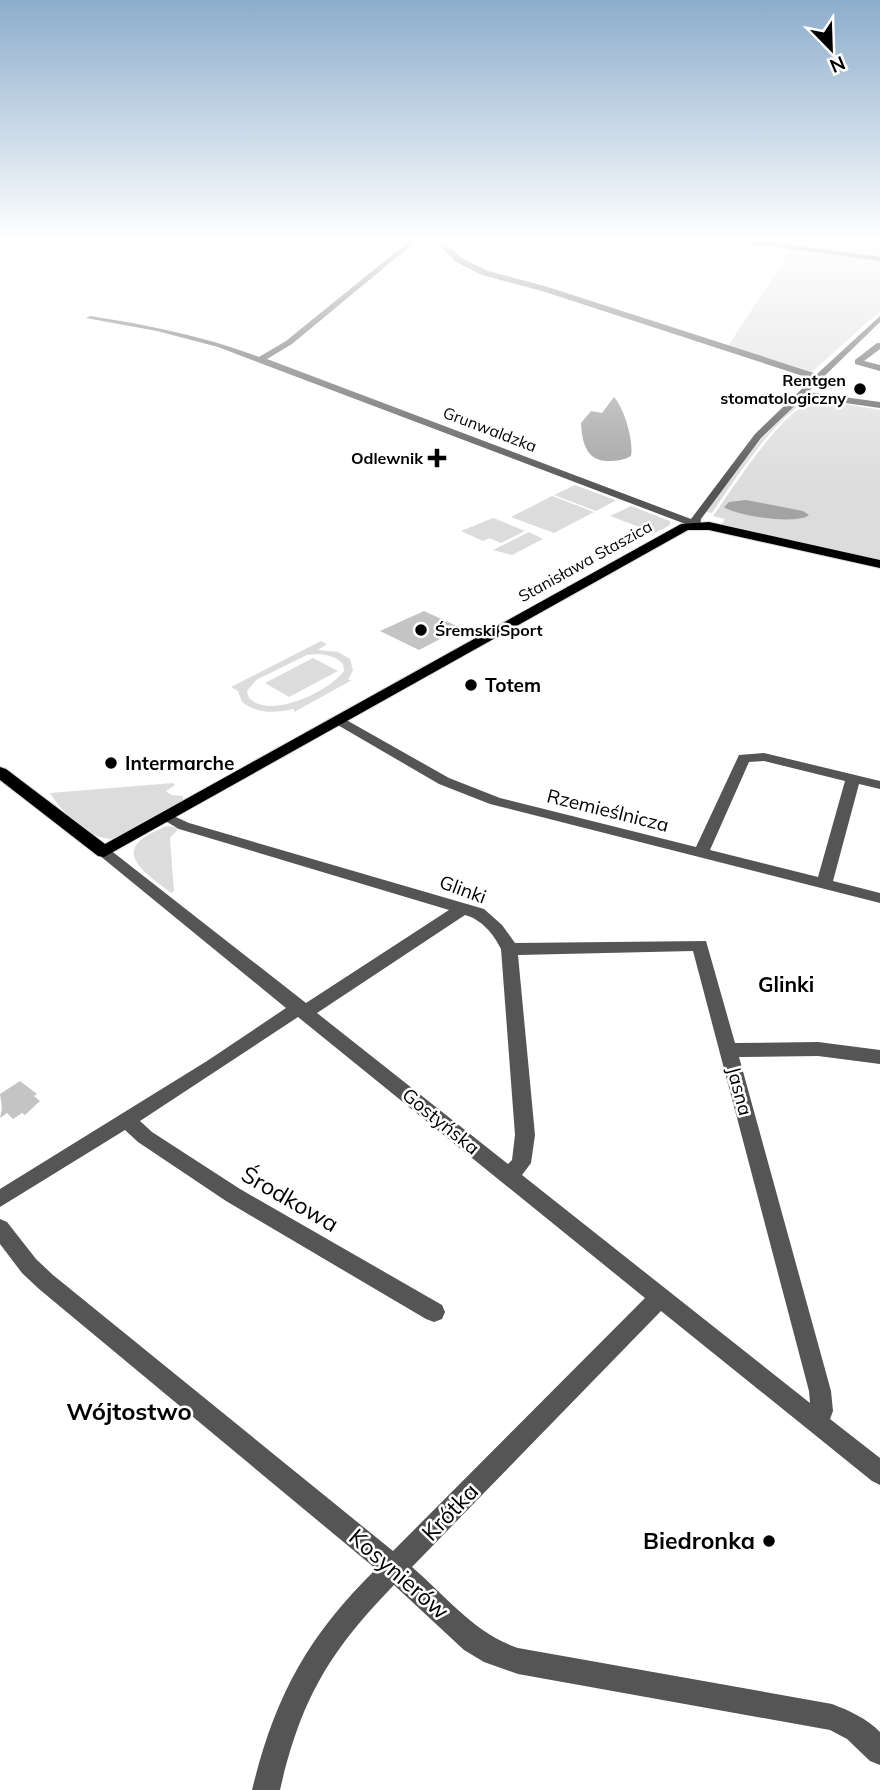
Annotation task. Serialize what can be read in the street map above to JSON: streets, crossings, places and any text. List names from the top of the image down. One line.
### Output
{"streets":{"main road":["Grunwaldzka","Stanisława Staszica","Gostyńska"],"street":["Rzemieślnicza","Glinki","Jasna","Środkowa","Krótka","Kosynierów"]},"crossings":[["Grunwaldzka","Stanisława Staszica"],["Stanisława Staszica","Rzemieślnicza"],["Stanisława Staszica","Glinki"],["Stanisława Staszica","Gostyńska"],["Glinki","Jasna"],["Jasna","Gostyńska"],["Gostyńska","Krótka"],["Krótka","Kosynierów"]],"districts":["Glinki","Wójtostwo"],"places":{"other":["Rentgen stomatologiczny","Śremski Sport","Totem","Intermarche","Biedronka"],"health":["Odlewnik"]},"north":"bottom right"}
